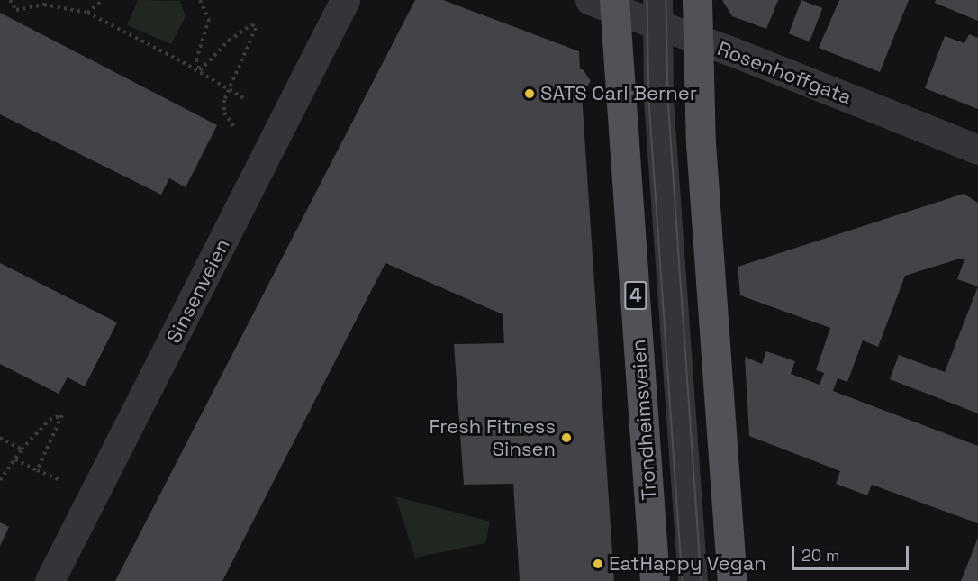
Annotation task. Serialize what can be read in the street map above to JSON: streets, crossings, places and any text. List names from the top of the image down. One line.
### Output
{"streets":{"main road":["4","Trondheimsveien"],"street":["Rosenhoffgata","Sinsenveien"]},"crossings":[["Rosenhoffgata","Trondheimsveien"]],"places":["SATS Carl Berner","Fresh Fitness Sinsen","EatHappy Vegan"],"scale_bar":"20 m"}
